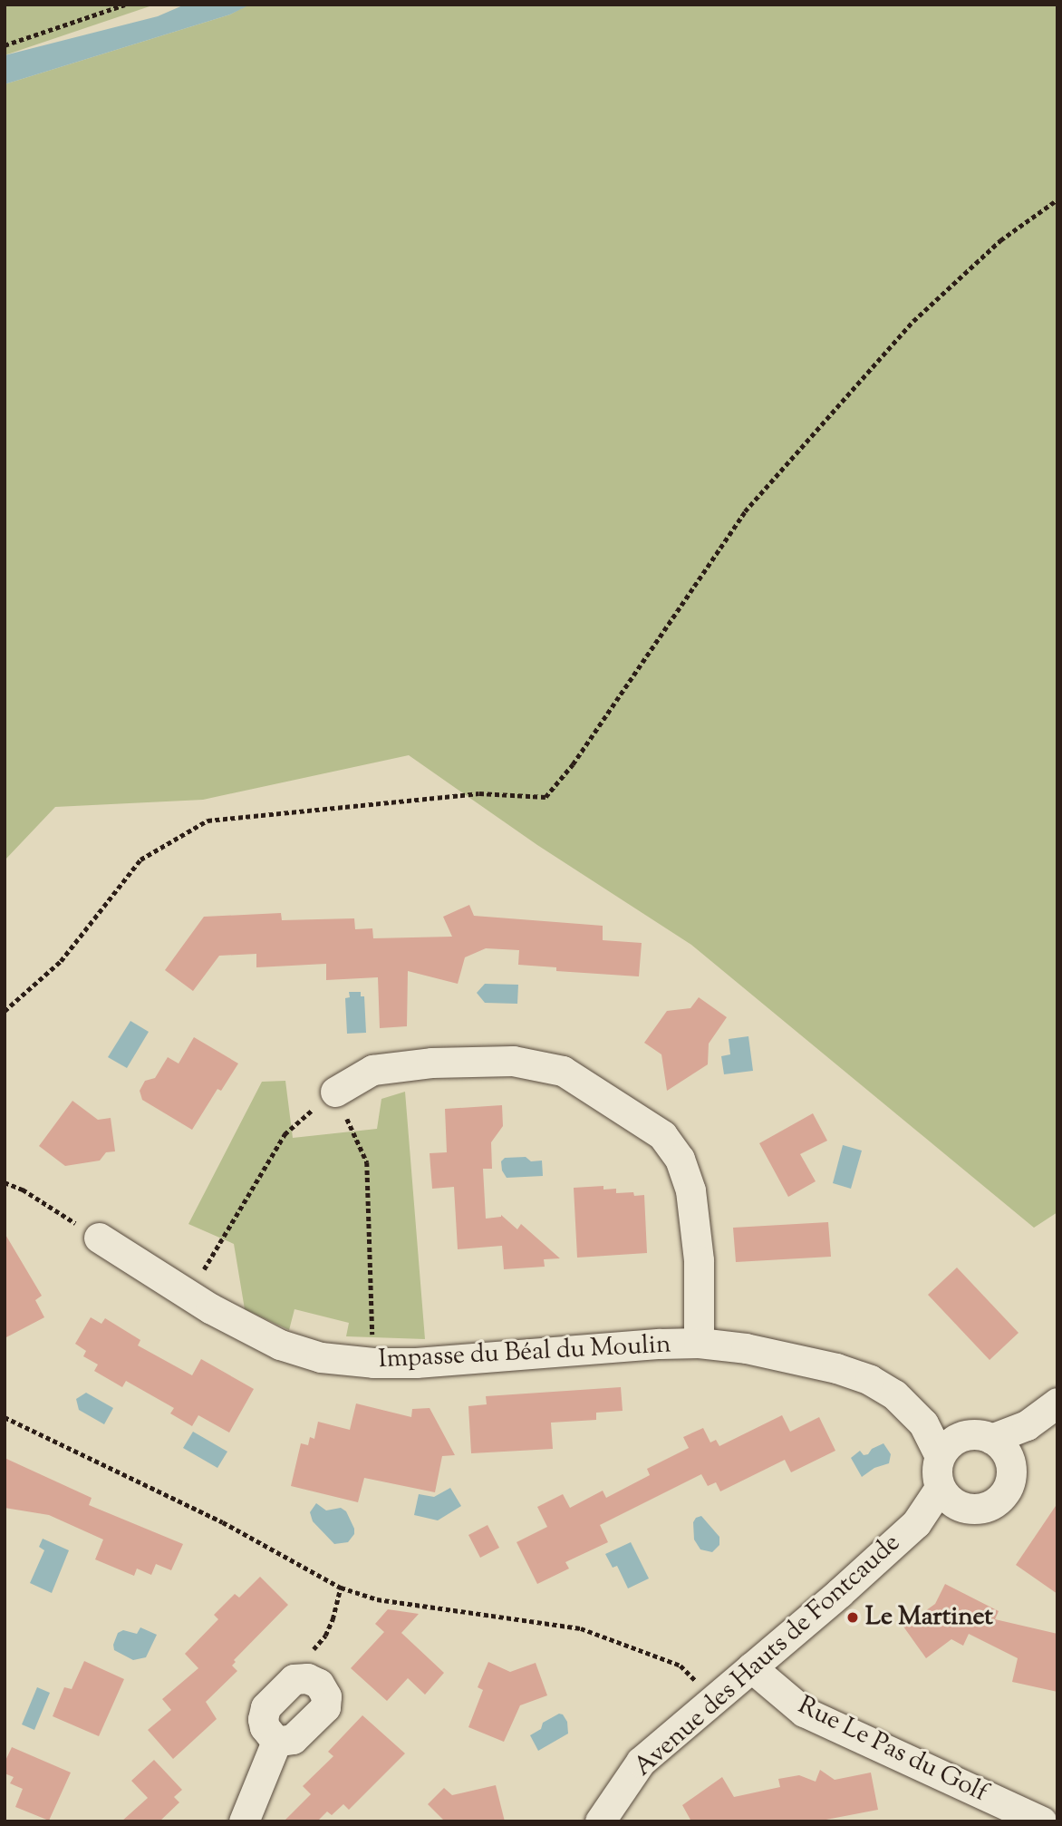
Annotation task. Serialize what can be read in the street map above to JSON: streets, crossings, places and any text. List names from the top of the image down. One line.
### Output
{"streets":{"street":["Impasse du Béal du Moulin","Avenue des Hauts de Fontcaude","Rue Le Pas du Golf"]},"crossings":[["Impasse du Béal du Moulin","Avenue des Hauts de Fontcaude"],["Avenue des Hauts de Fontcaude","Rue Le Pas du Golf"]],"places":["Le Martinet"]}
